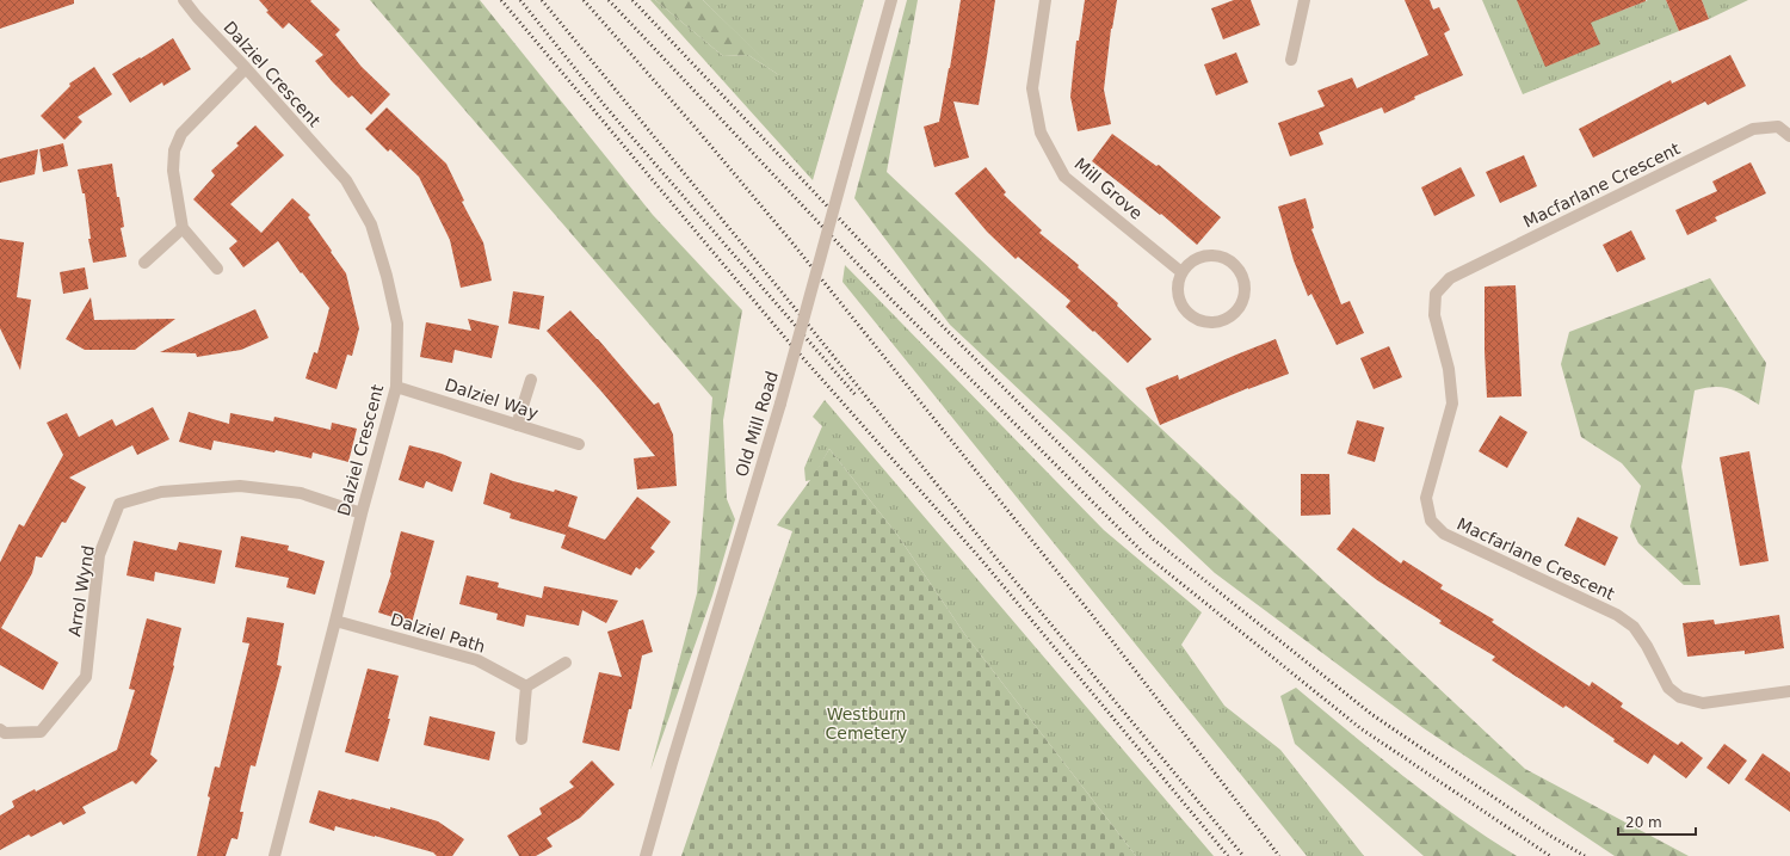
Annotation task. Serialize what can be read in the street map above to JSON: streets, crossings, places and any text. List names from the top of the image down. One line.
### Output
{"streets":{"street":["Dalziel Crescent","Macfarlane Crescent","Mill Grove","Dalziel Way","Old Mill Road","Arrol Wynd","Dalziel Path"]},"crossings":[["Dalziel Crescent","Dalziel Way"],["Dalziel Crescent","Arrol Wynd"],["Dalziel Crescent","Dalziel Path"]],"parks":["Westburn Cemetery"],"scale_bar":"20 m"}
